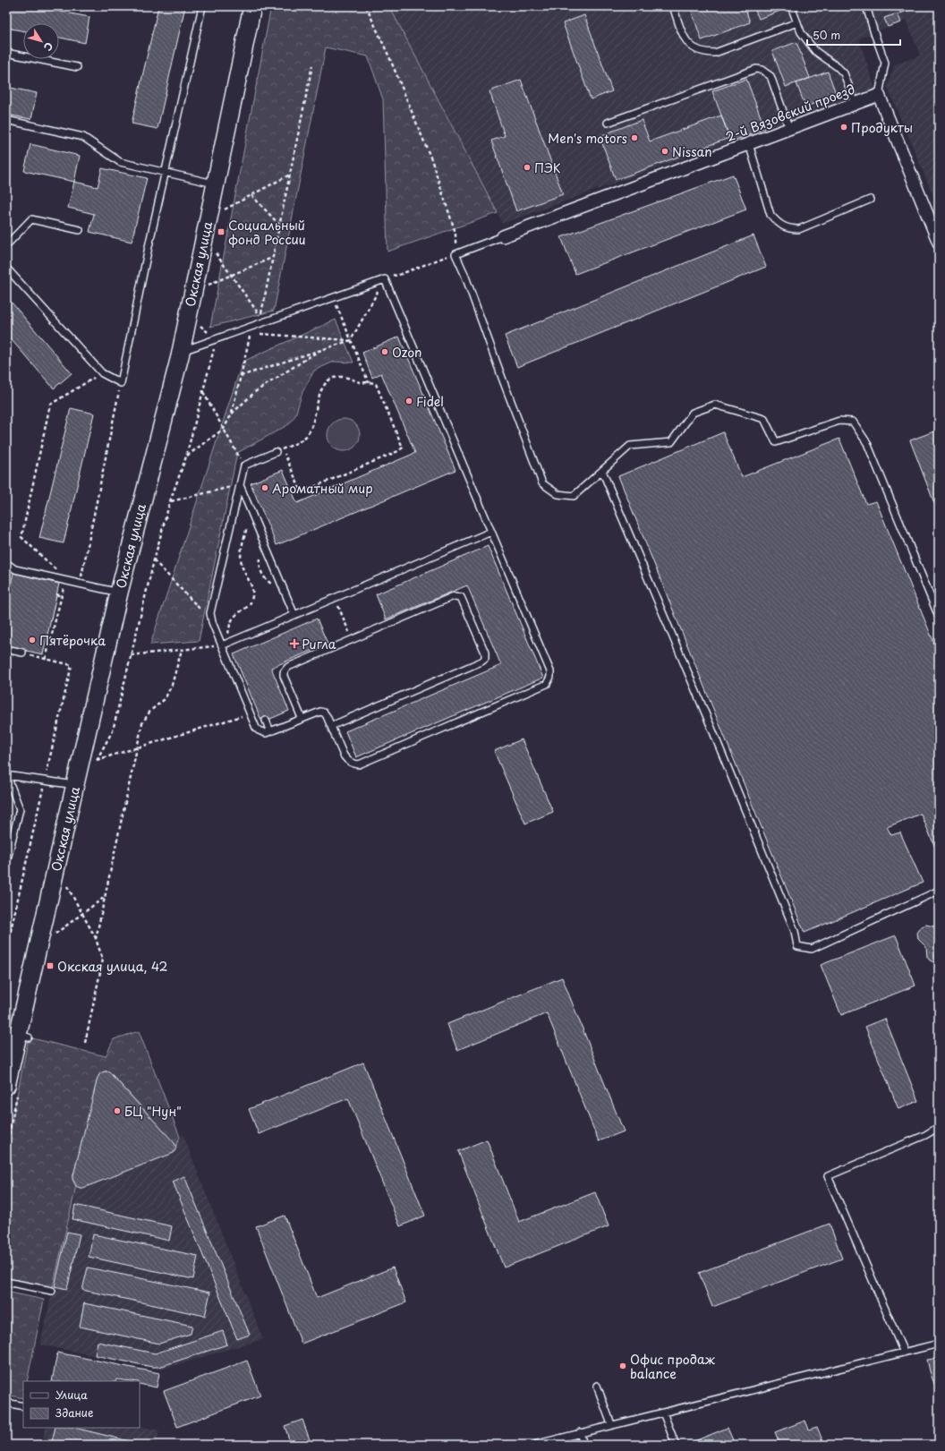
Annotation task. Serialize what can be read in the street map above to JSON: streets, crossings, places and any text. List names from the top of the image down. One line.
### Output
{"streets":{"main road":["Окская улица"],"street":["2-й Вязовский проезд"]},"places":{"other":["Продукты","Men's motors","Nissan","ПЭК","Ozon","Fidel","Ароматный мир","Пятёрочка","БЦ \"Нун\"","Офис продаж balance"],"transit":["Социальный фонд России","Окская улица, 42"],"health":["Ригла"]},"legend":["Улица","Здание"],"scale_bar":"50 m","north":"bottom right"}
